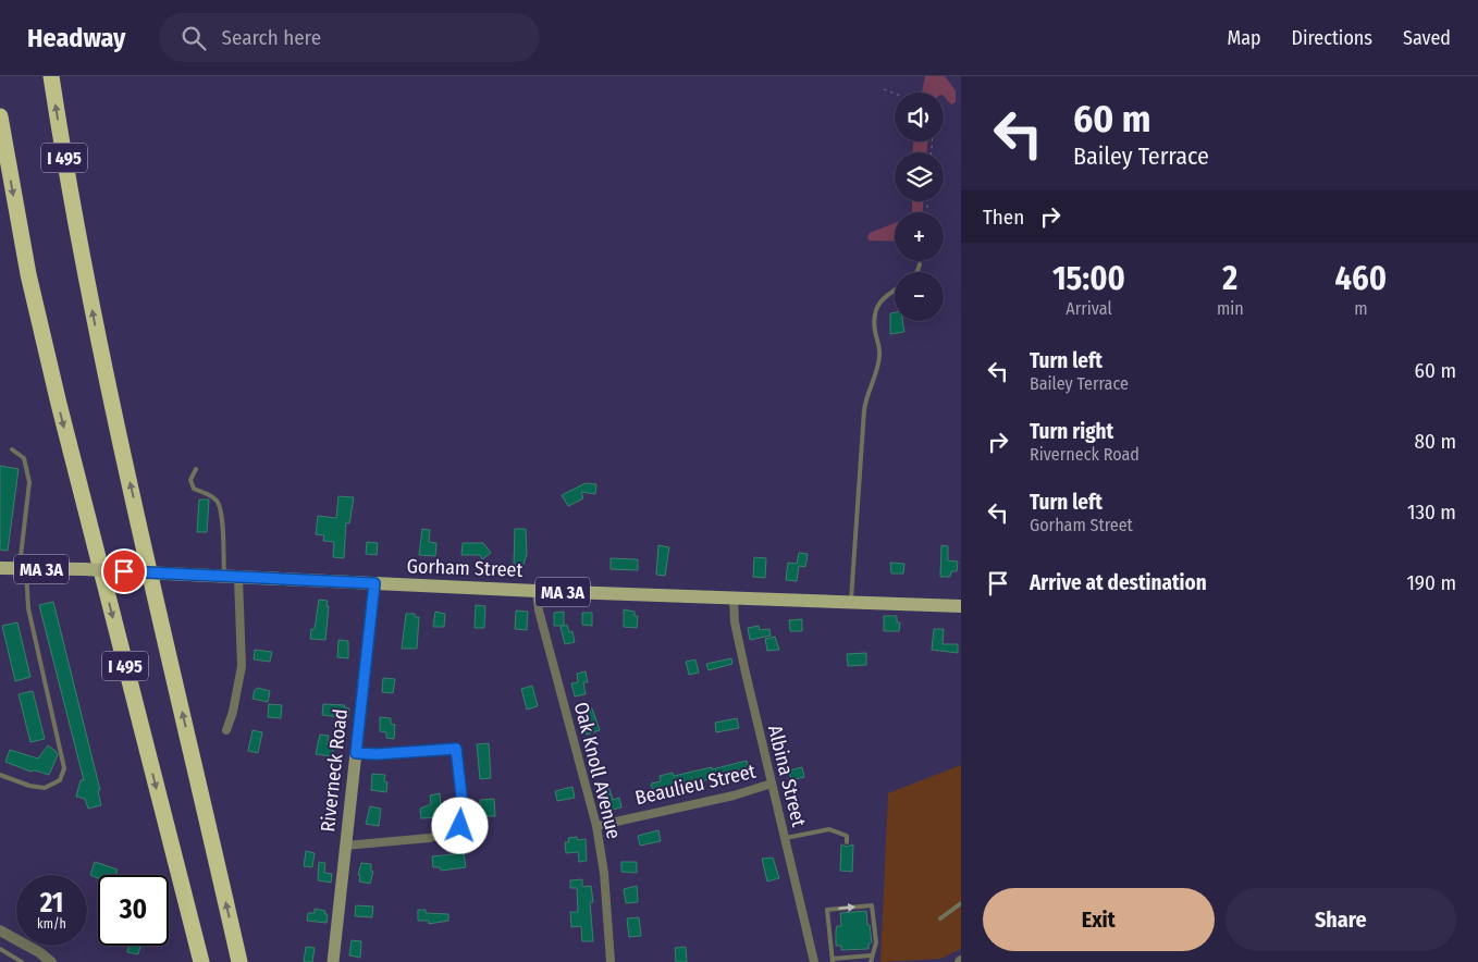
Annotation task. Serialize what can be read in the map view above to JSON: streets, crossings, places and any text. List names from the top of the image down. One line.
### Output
{"streets":{"highway":["I 495"],"main road":["Gorham Street","MA 3A","Riverneck Road"],"street":["Oak Knoll Avenue","Albina Street","Beaulieu Street"]},"crossings":[["Gorham Street","Riverneck Road"],["Gorham Street","Oak Knoll Avenue"],["Gorham Street","Albina Street"],["Oak Knoll Avenue","Beaulieu Street"],["Albina Street","Beaulieu Street"]],"page":{"header":"Headway","search":"Search here","nav":["Map","Directions","Saved"],"turn":["60 m","Bailey Terrace"],"map_buttons":["+","−"],"then":"Then","eta":["15:00","Arrival","2","min","460","m"],"list":[{"name":"Turn left","note":"Bailey Terrace","value":"60 m"},{"name":"Turn right","note":"Riverneck Road","value":"80 m"},{"name":"Turn left","note":"Gorham Street","value":"130 m"},{"name":"Arrive at destination","value":"190 m"}],"speed":"21 km/h","limit":"30","buttons":["Exit","Share"]}}
